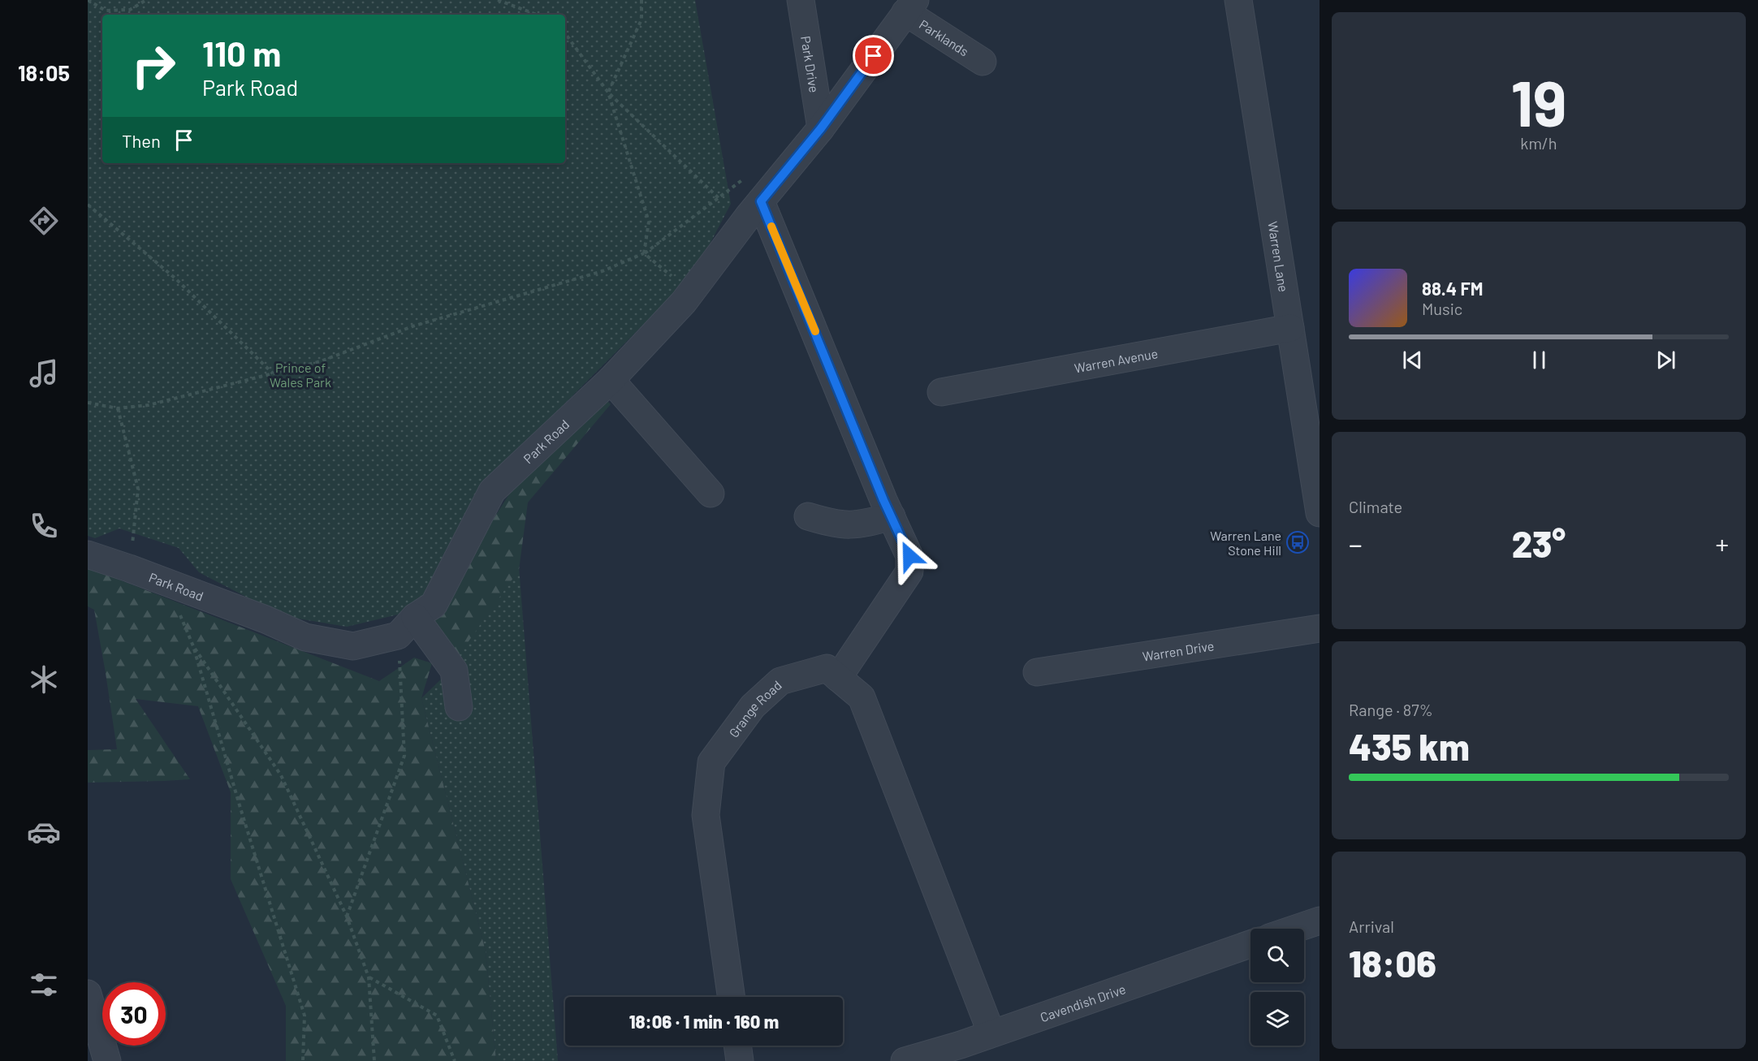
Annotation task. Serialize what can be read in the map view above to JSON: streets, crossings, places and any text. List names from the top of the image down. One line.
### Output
{"streets":{"street":["Parklands","Park Drive","Warren Lane","Warren Avenue","Park Road","Warren Drive","Grange Road","Cavendish Drive"]},"crossings":[["Parklands","Park Road"],["Park Drive","Park Road"],["Warren Lane","Warren Avenue"],["Grange Road","Cavendish Drive"]],"parks":["Prince of Wales Park"],"places":{"bus stop":["Warren Lane Stone Hill"]},"page":{"tabs":"18:05","tile":[["19","km/h"],"Climate",["Range · 87%","435 km"],["Arrival","18:06"]],"turn":["110 m","Park Road"],"then":"Then","song":["88.4 FM","Music"],"heat":["−","23°","+"],"limit":"30","trip":"18:06 · 1 min · 160 m"}}
